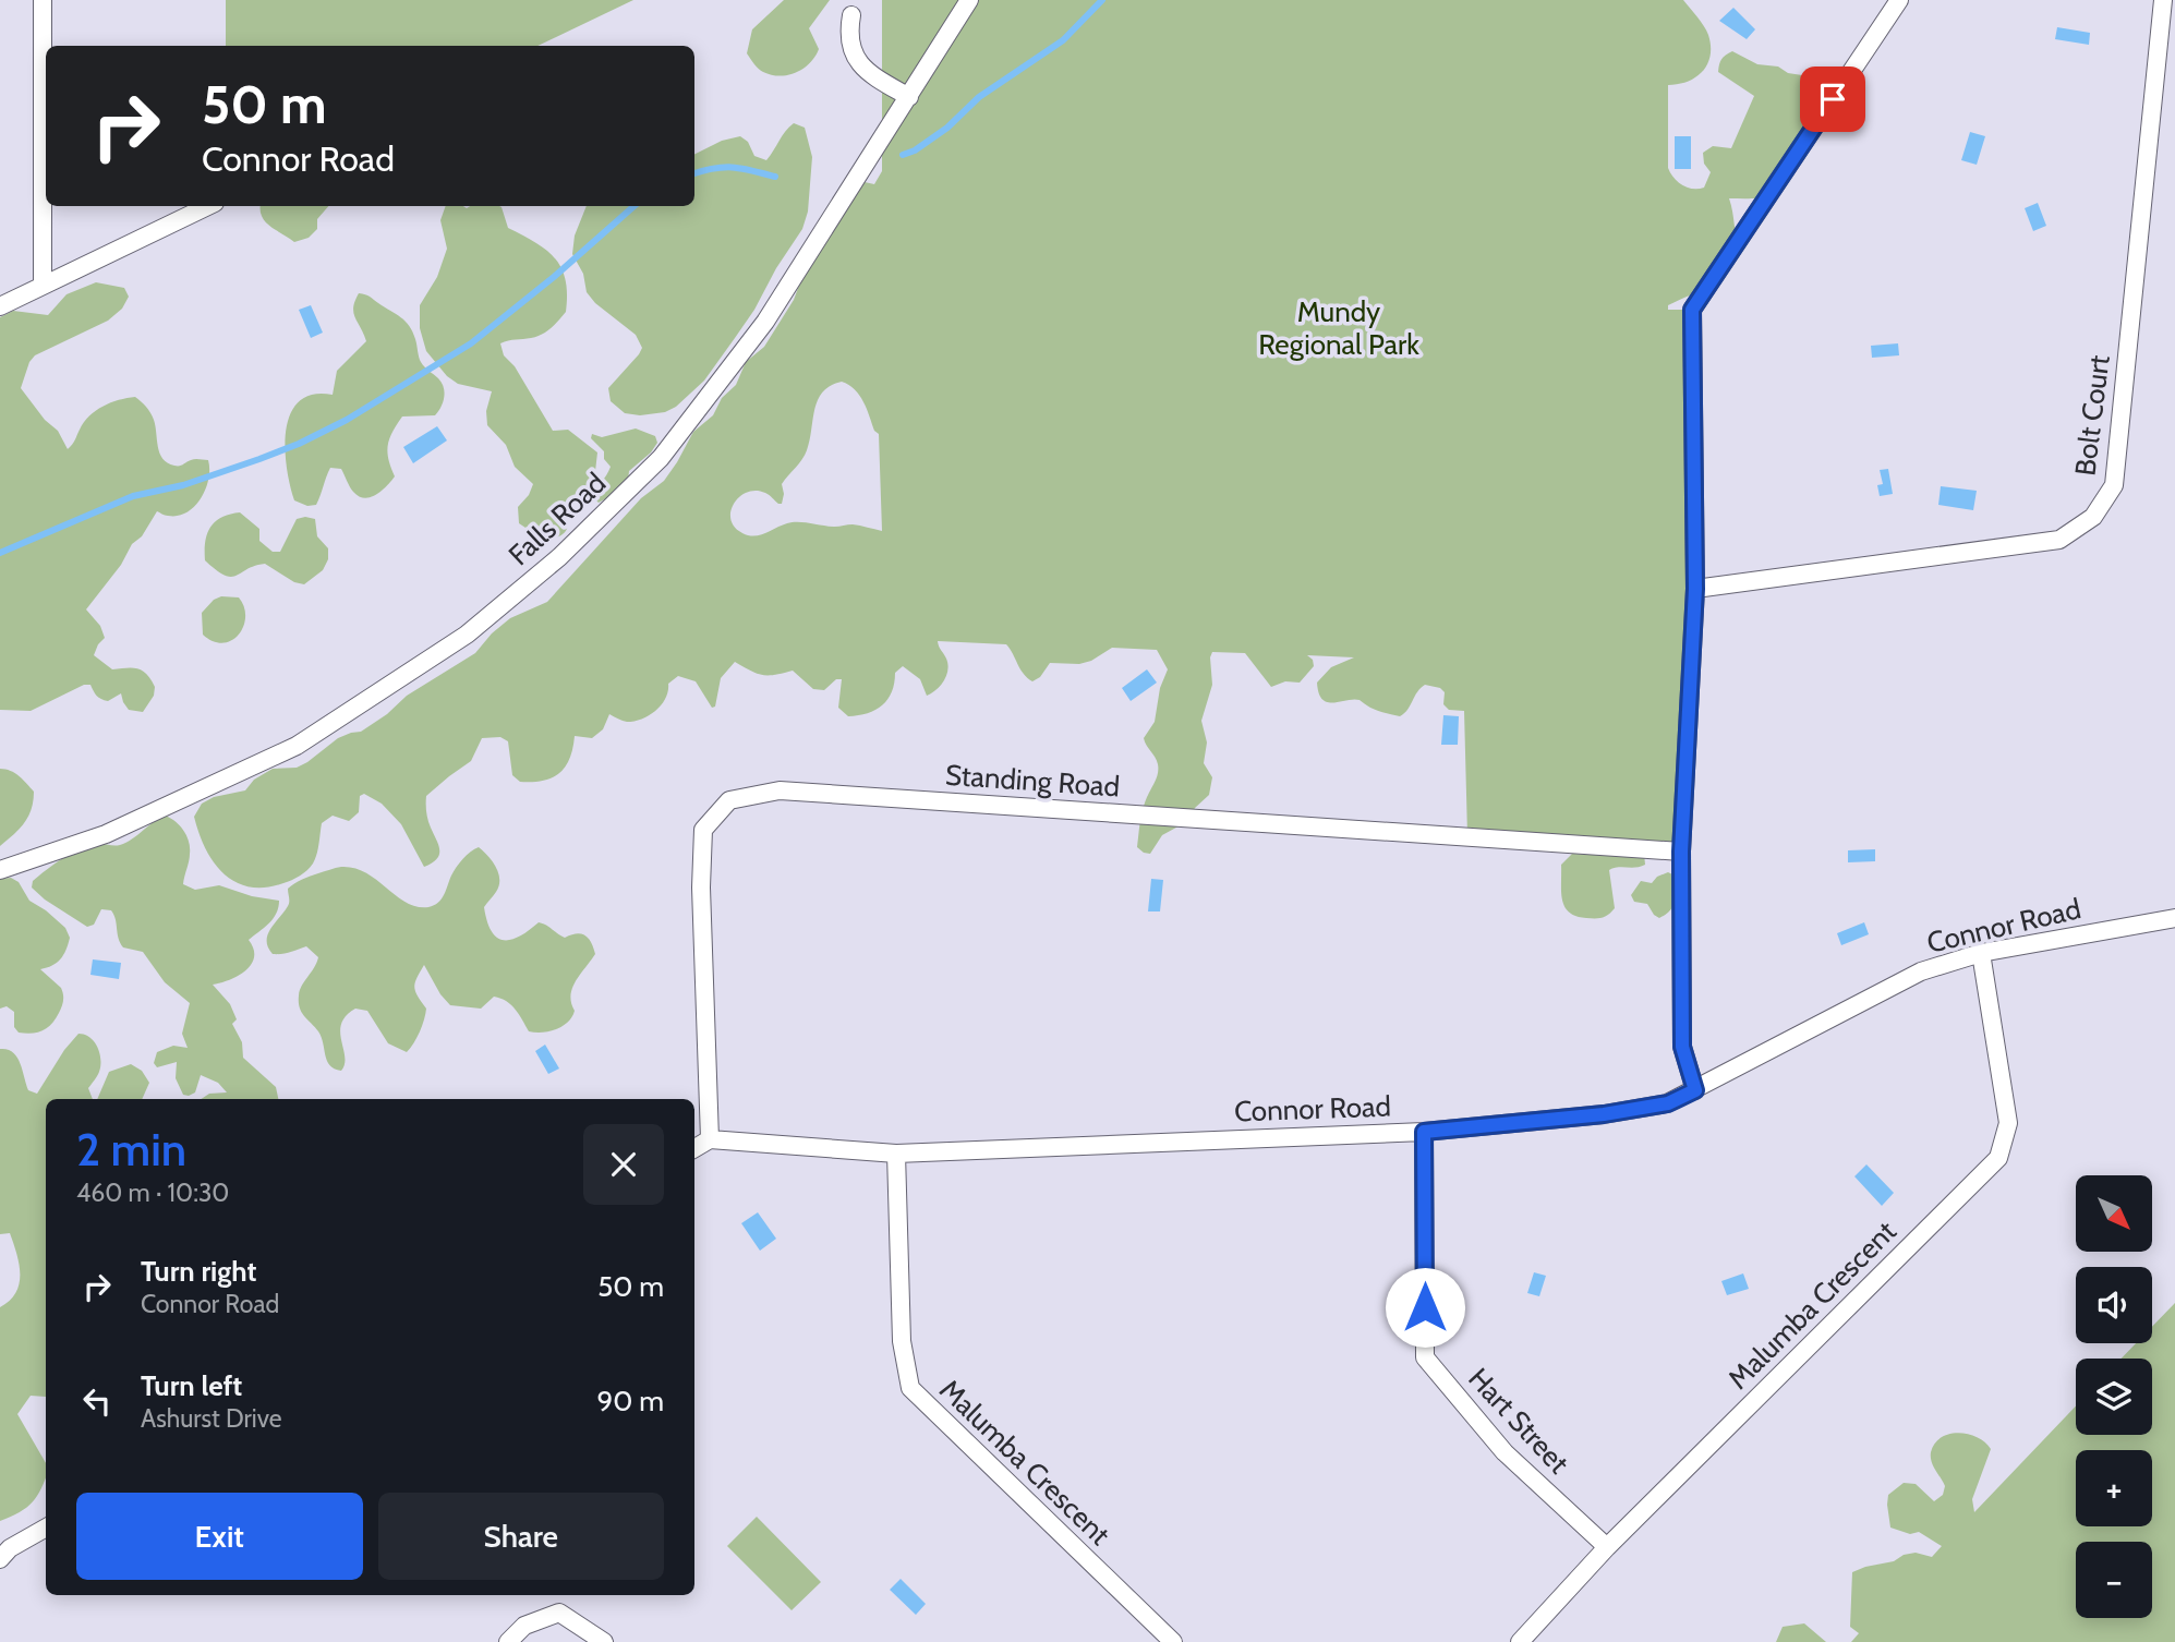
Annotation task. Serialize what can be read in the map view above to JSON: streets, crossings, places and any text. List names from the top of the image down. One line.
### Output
{"streets":{"street":["Bolt Court","Falls Road","Standing Road","Connor Road","Malumba Crescent","Hart Street"]},"crossings":[["Standing Road","Connor Road"],["Connor Road","Malumba Crescent"],["Connor Road","Hart Street"],["Malumba Crescent","Hart Street"]],"parks":["Mundy Regional Park"],"north":"bottom right","page":{"turn":["50 m","Connor Road"],"heading":["2 min","460 m · 10:30"],"map_buttons":["+","−"],"list":[{"name":"Turn right","note":"Connor Road","value":"50 m"},{"name":"Turn left","note":"Ashurst Drive","value":"90 m"}],"buttons":["Exit","Share"]}}
